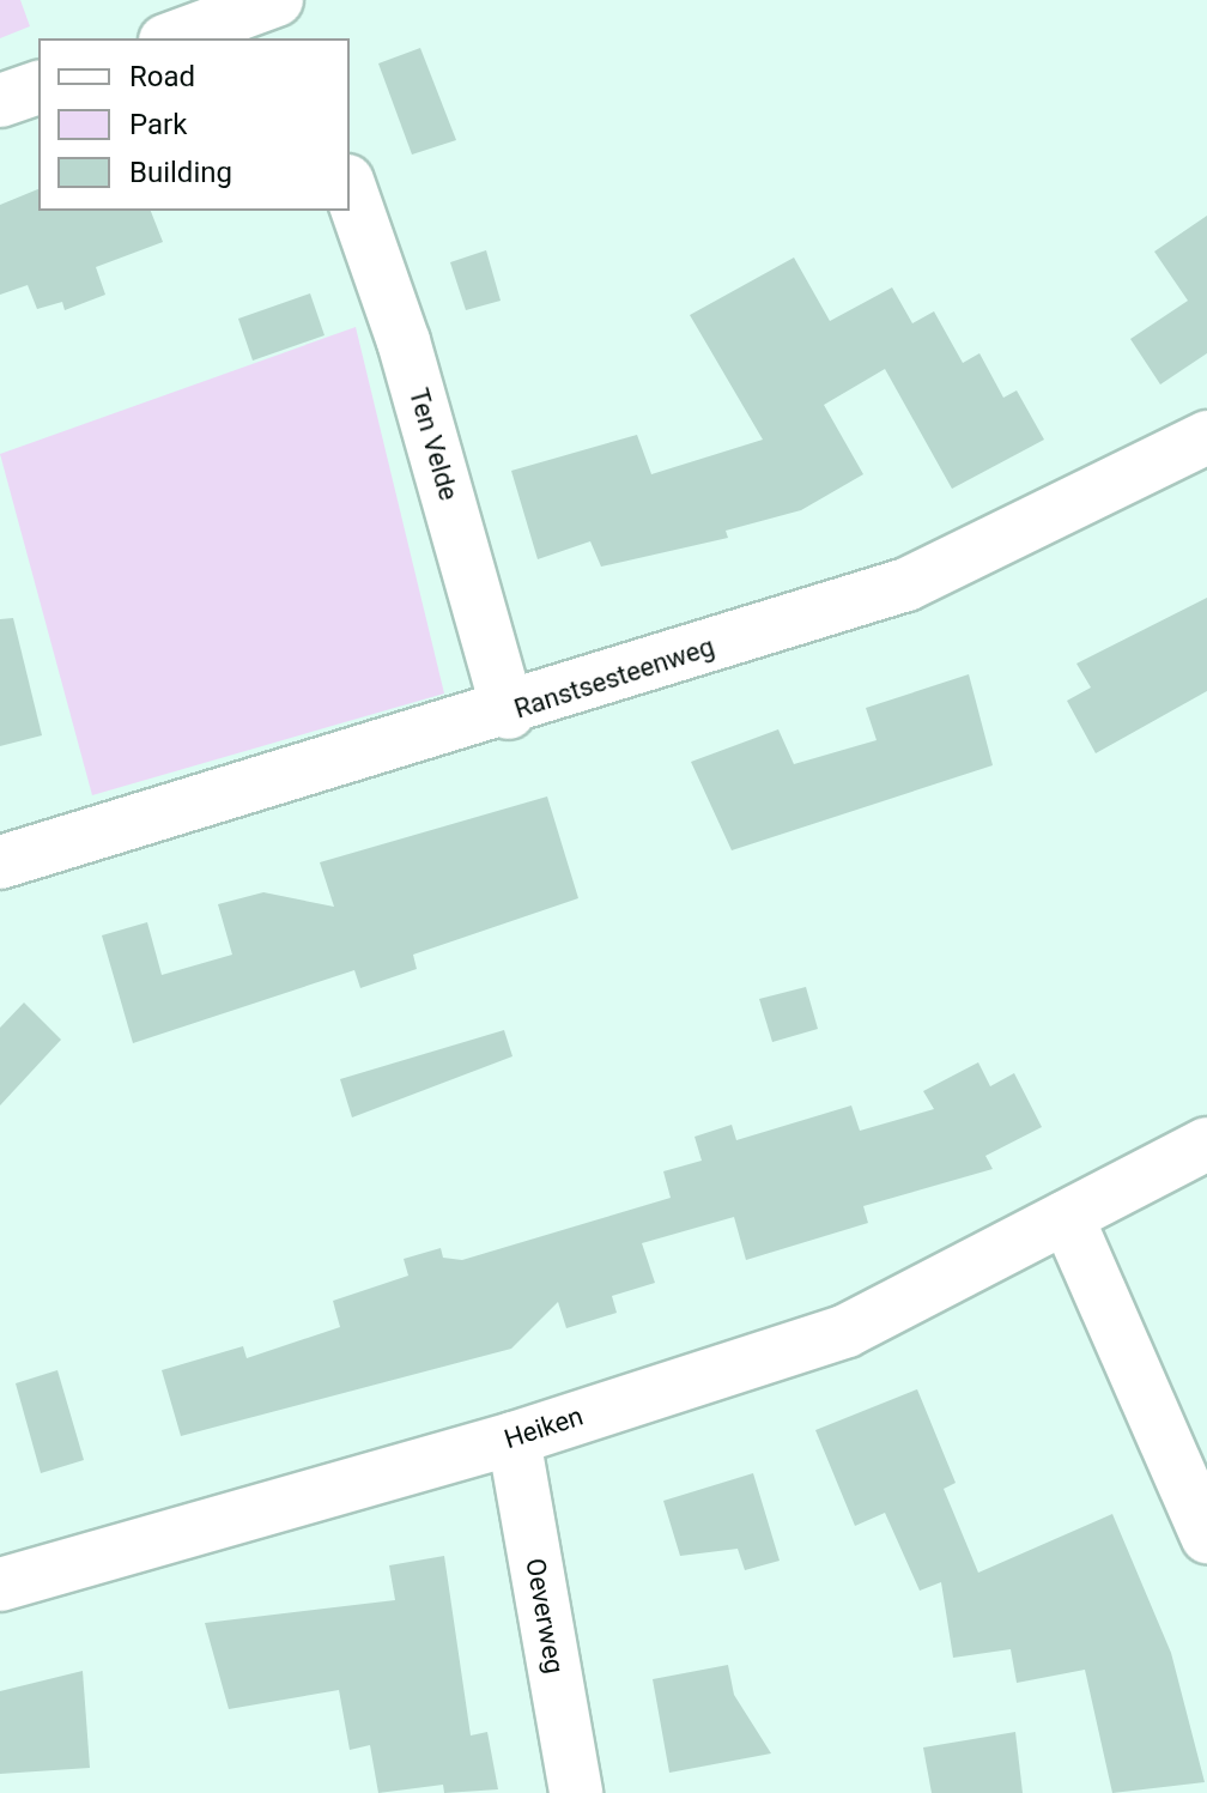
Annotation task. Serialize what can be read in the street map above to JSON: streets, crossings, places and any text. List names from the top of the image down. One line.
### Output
{"streets":{"street":["Ten Velde","Ranstsesteenweg","Heiken","Oeverweg"]},"crossings":[["Ten Velde","Ranstsesteenweg"],["Heiken","Oeverweg"]],"legend":["Road","Park","Building"]}
